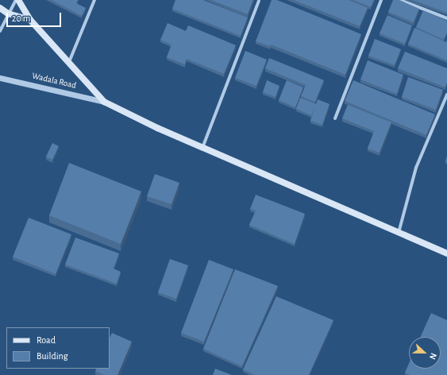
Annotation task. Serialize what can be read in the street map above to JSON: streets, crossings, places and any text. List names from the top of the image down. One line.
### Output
{"streets":{"street":["Wadala Road"]},"legend":["Road","Building"],"scale_bar":"20 m","north":"right"}
